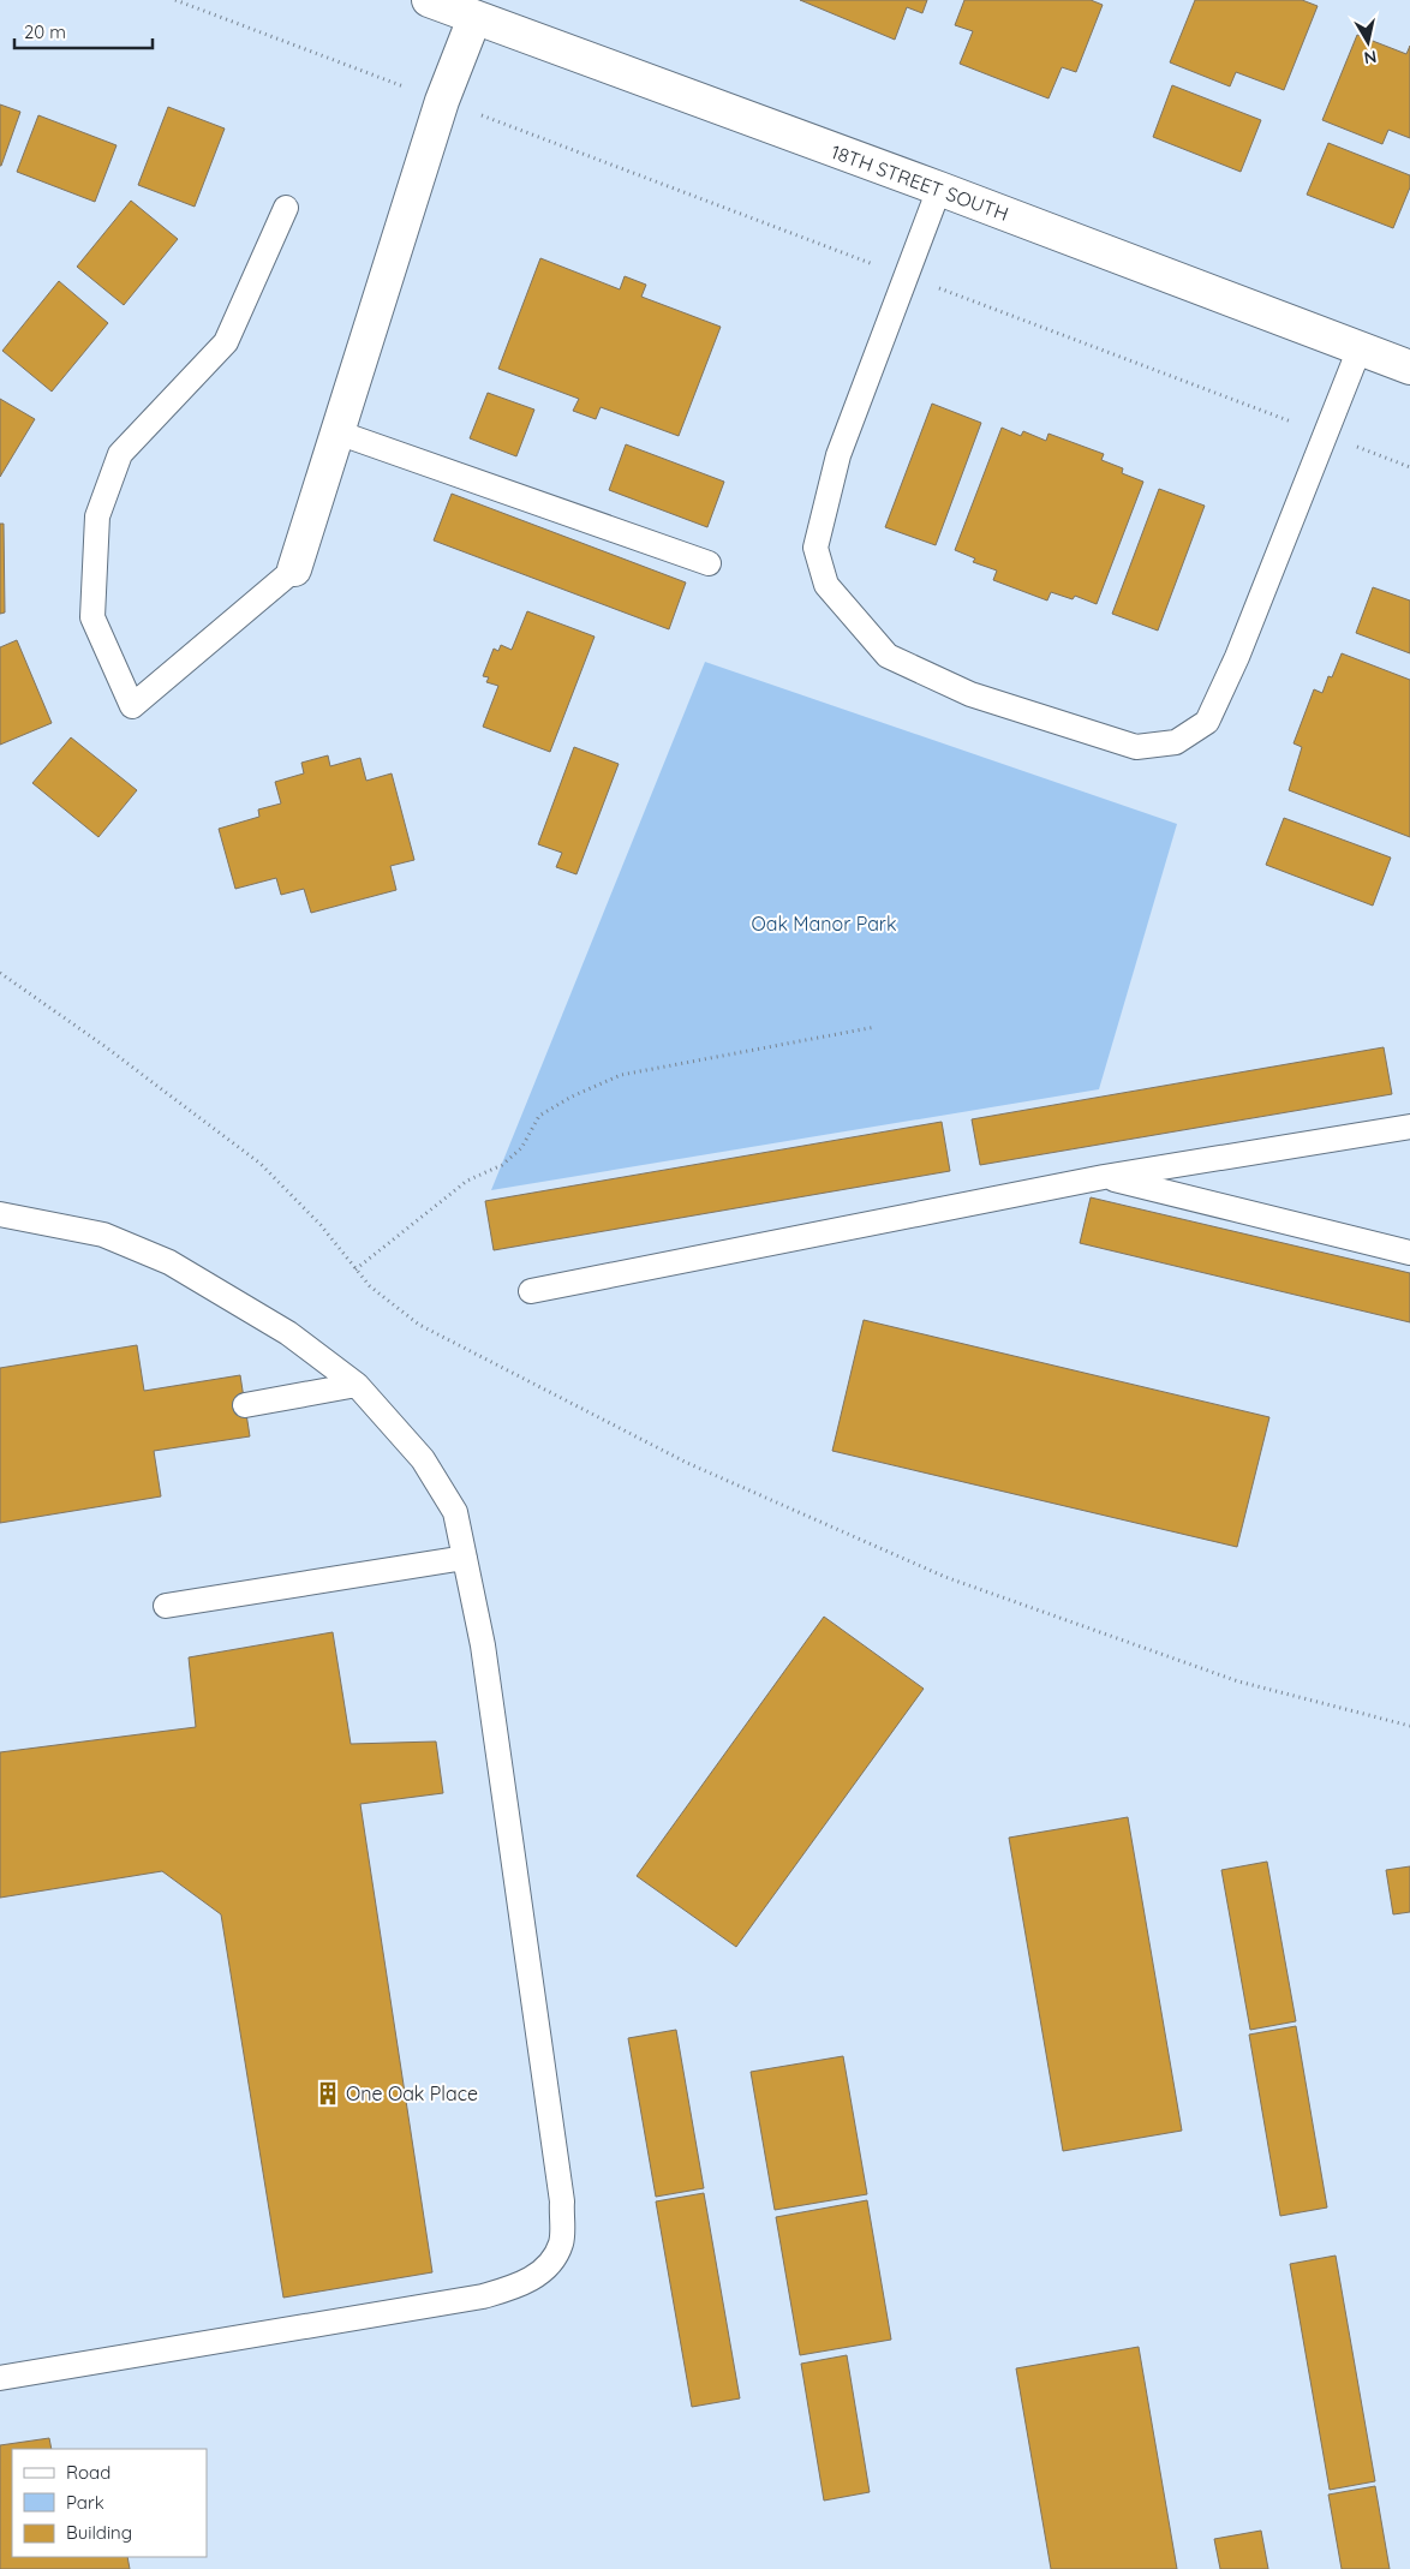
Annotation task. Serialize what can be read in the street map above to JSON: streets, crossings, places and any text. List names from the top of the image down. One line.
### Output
{"streets":{"street":["18TH STREET SOUTH"]},"parks":["Oak Manor Park"],"places":{"building":["One Oak Place"]},"legend":["Road","Park","Building"],"scale_bar":"20 m","north":"bottom"}
